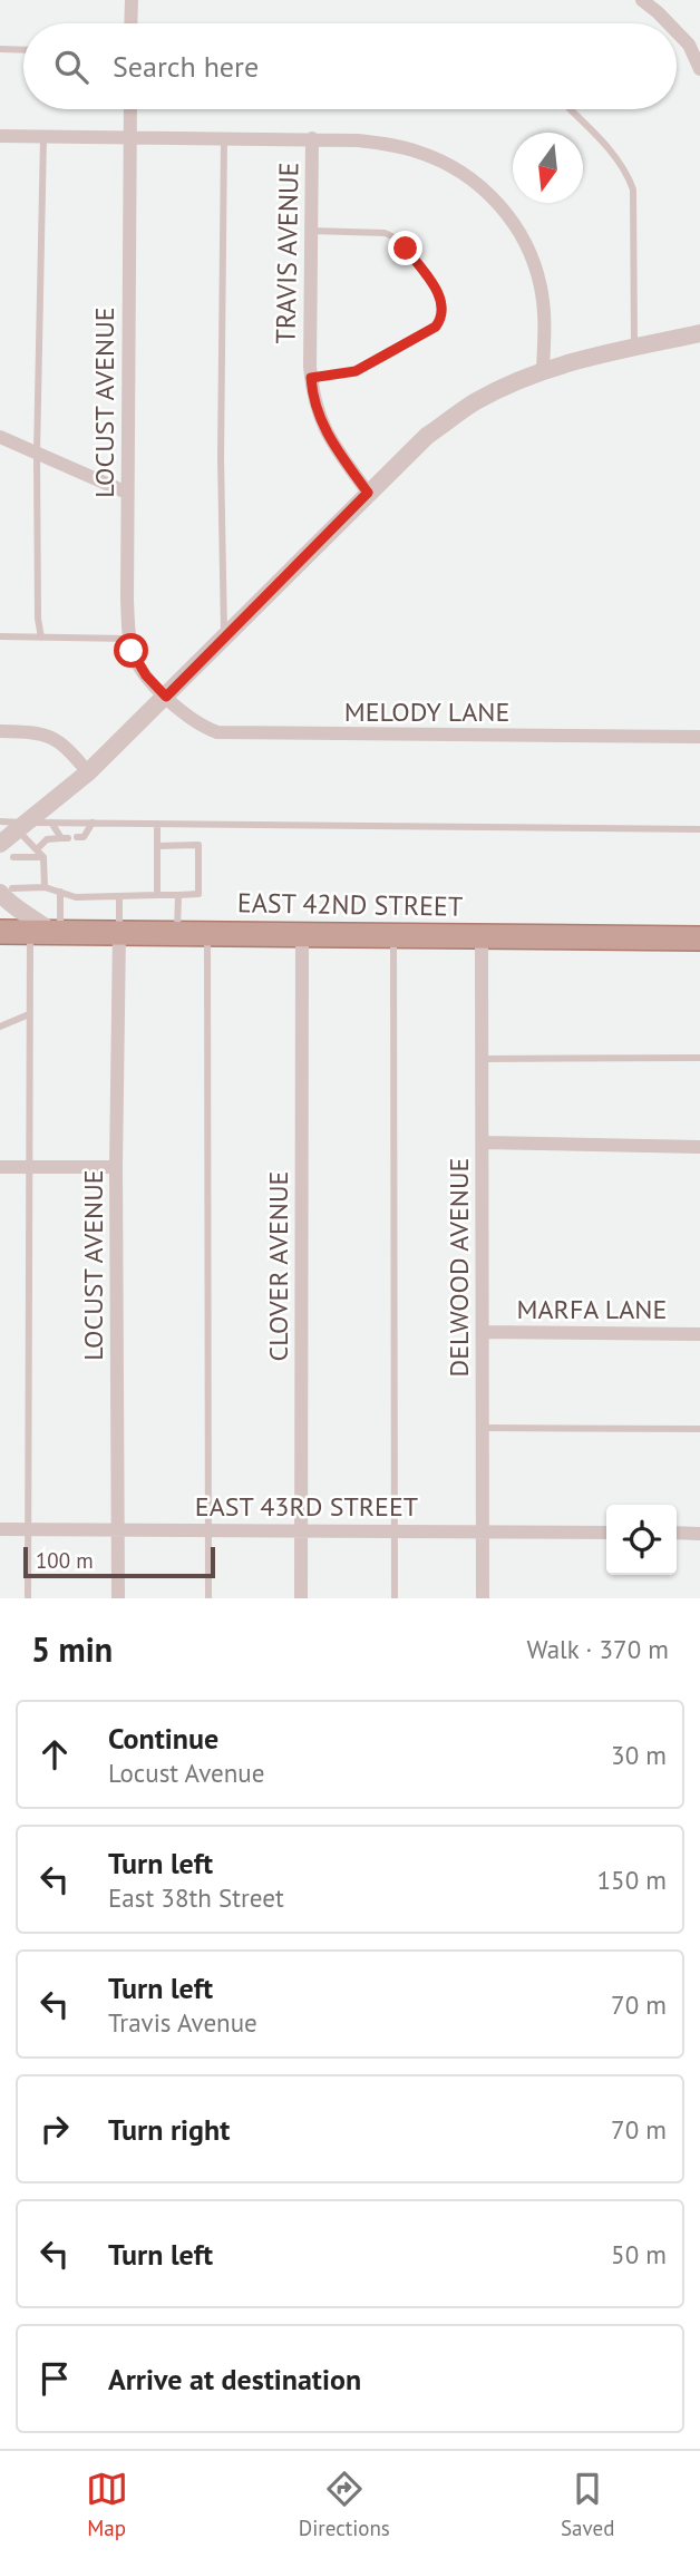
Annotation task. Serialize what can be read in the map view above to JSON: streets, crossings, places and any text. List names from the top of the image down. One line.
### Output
{"streets":{"highway":["EAST 42ND STREET"],"street":["TRAVIS AVENUE","LOCUST AVENUE","MELODY LANE","CLOVER AVENUE","DELWOOD AVENUE","MARFA LANE","EAST 43RD STREET"]},"crossings":[["LOCUST AVENUE","MELODY LANE"],["LOCUST AVENUE","EAST 42ND STREET"],["LOCUST AVENUE","EAST 43RD STREET"],["EAST 42ND STREET","CLOVER AVENUE"],["EAST 42ND STREET","DELWOOD AVENUE"],["CLOVER AVENUE","EAST 43RD STREET"],["DELWOOD AVENUE","MARFA LANE"],["DELWOOD AVENUE","EAST 43RD STREET"]],"scale_bar":"100 m","north":"bottom","page":{"search":"Search here","scale":"100 m","heading":["5 min","Walk · 370 m"],"list":[["Continue","Locust Avenue","30 m"],["Turn left","East 38th Street","150 m"],["Turn left","Travis Avenue","70 m"],["Turn right","70 m"],["Turn left","50 m"],"Arrive at destination"],"nav":["Map","Directions","Saved"]}}
